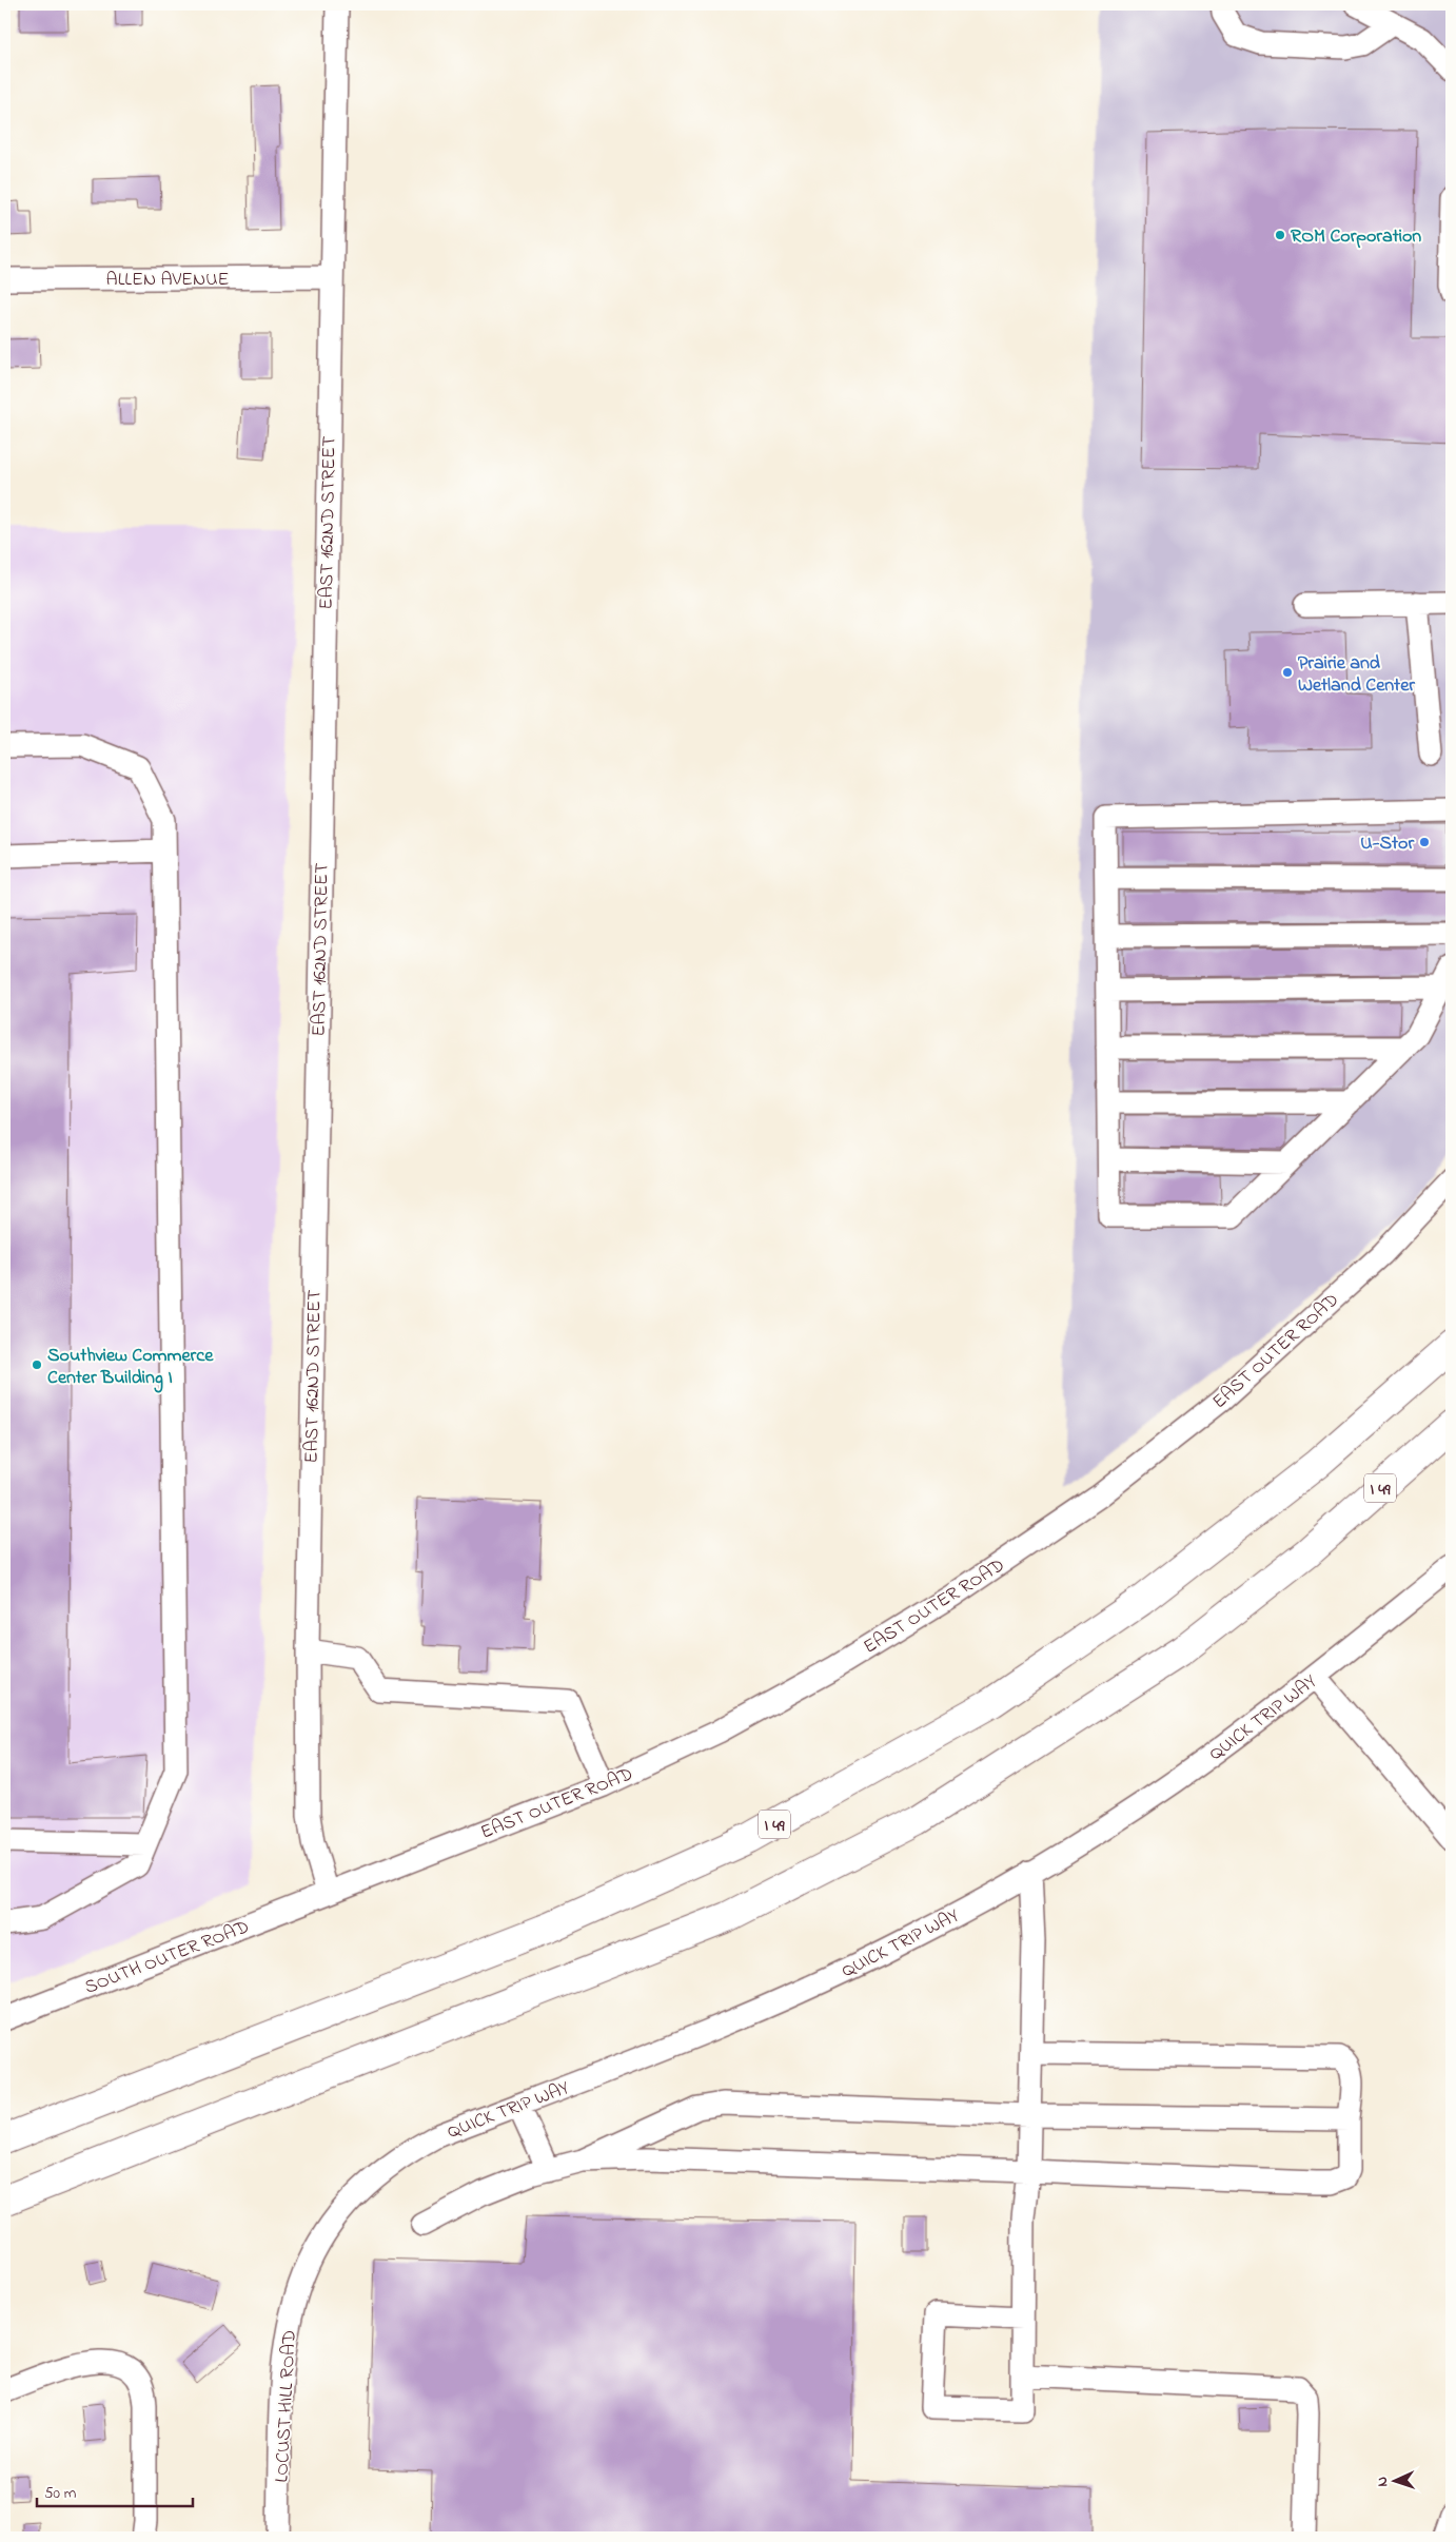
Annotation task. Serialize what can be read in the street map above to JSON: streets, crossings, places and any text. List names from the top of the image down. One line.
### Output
{"streets":{"highway":["I 49"],"street":["ALLEN AVENUE","EAST 162ND STREET","EAST OUTER ROAD","QUICK TRIP WAY","SOUTH OUTER ROAD","LOCUST HILL ROAD"]},"crossings":[["ALLEN AVENUE","EAST 162ND STREET"],["EAST 162ND STREET","EAST OUTER ROAD"],["EAST 162ND STREET","SOUTH OUTER ROAD"],["EAST OUTER ROAD","SOUTH OUTER ROAD"],["QUICK TRIP WAY","LOCUST HILL ROAD"]],"places":["ROM Corporation","Prairie and Wetland Center","U-Stor","Southview Commerce Center Building I"],"scale_bar":"50 m","north":"left"}
